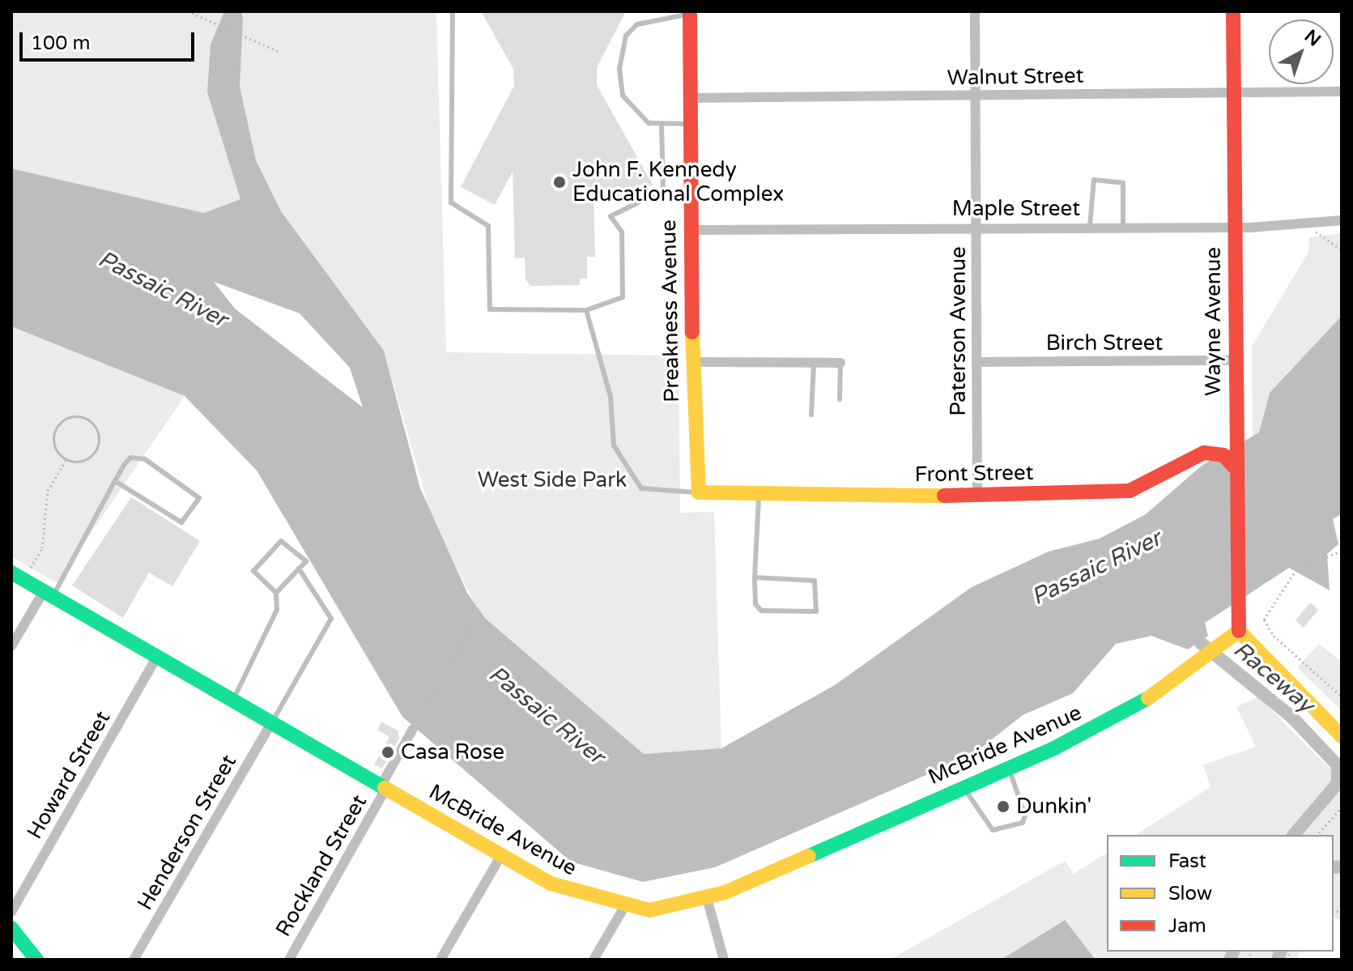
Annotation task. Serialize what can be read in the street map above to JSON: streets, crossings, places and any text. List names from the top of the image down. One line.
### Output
{"streets":{"main road":["Preakness Avenue","Wayne Avenue","Front Street","McBride Avenue"],"street":["Walnut Street","Maple Street","Paterson Avenue","Birch Street","Howard Street","Henderson Street","Rockland Street"]},"crossings":[["Walnut Street","Preakness Avenue"],["Walnut Street","Wayne Avenue"],["Walnut Street","Paterson Avenue"],["Maple Street","Preakness Avenue"],["Maple Street","Wayne Avenue"],["Maple Street","Paterson Avenue"],["Preakness Avenue","Front Street"],["Wayne Avenue","Birch Street"],["Wayne Avenue","Front Street"],["Wayne Avenue","McBride Avenue"],["Paterson Avenue","Birch Street"],["Paterson Avenue","Front Street"],["McBride Avenue","Howard Street"],["McBride Avenue","Henderson Street"],["McBride Avenue","Rockland Street"]],"water":["Passaic River","Raceway"],"parks":["West Side Park"],"places":["John F. Kennedy Educational Complex","Casa Rose","Dunkin'"],"legend":["Fast","Slow","Jam"],"scale_bar":"100 m","north":"top right"}
